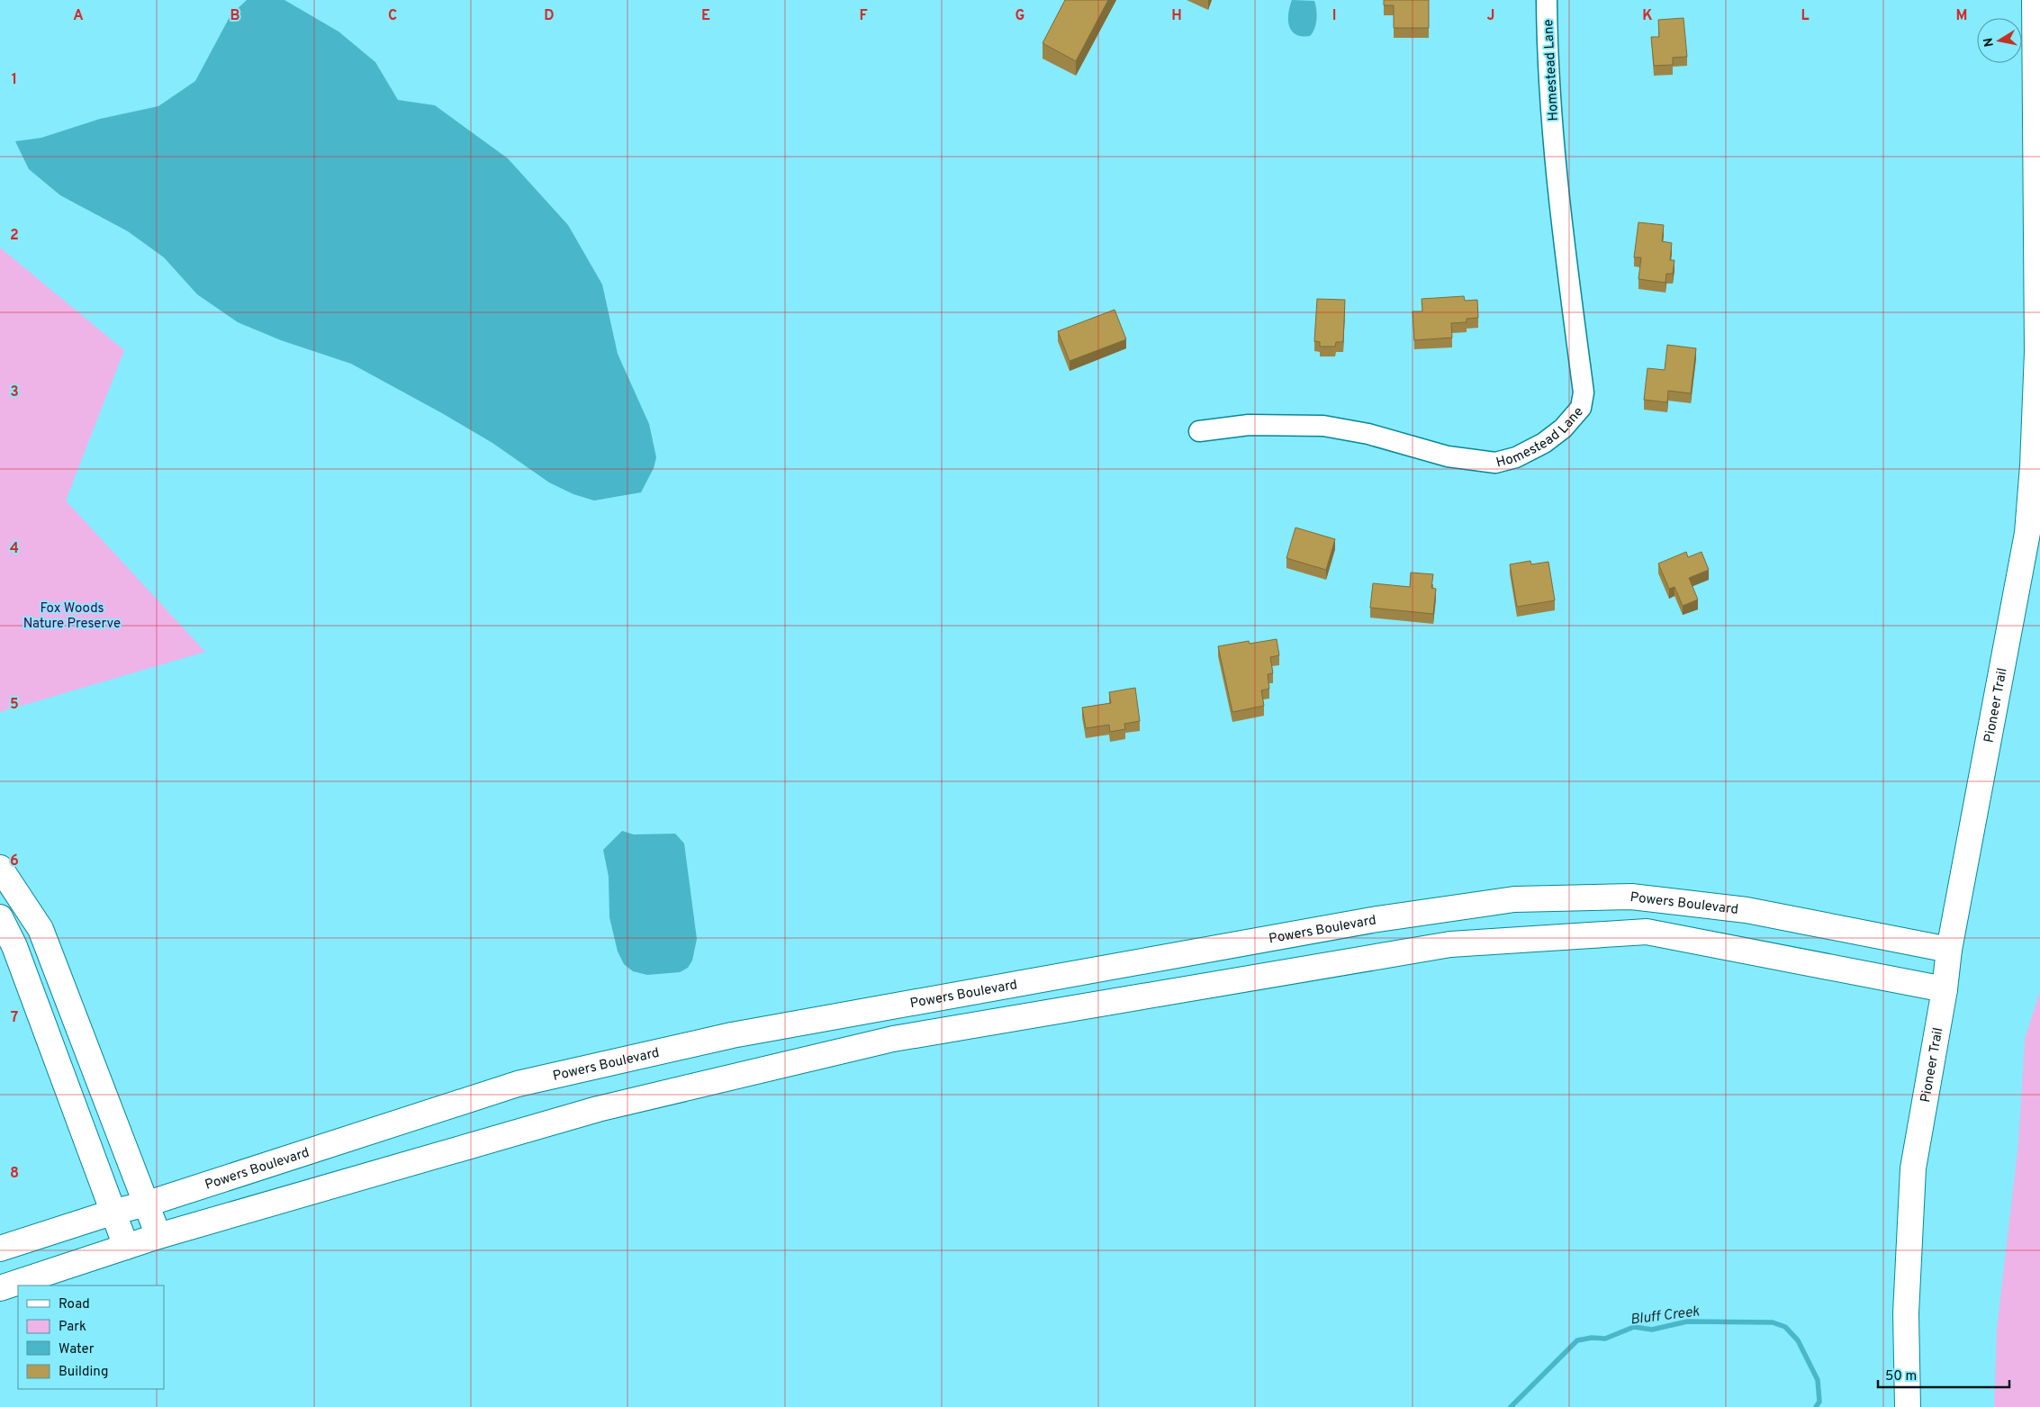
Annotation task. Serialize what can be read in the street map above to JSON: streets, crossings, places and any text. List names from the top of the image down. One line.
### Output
{"streets":{"main road":["Pioneer Trail","Powers Boulevard"],"street":["Homestead Lane"]},"crossings":[["Pioneer Trail","Powers Boulevard"]],"water":["Bluff Creek"],"parks":["Fox Woods Nature Preserve"],"legend":["Road","Park","Water","Building"],"scale_bar":"50 m","north":"left","grid":{"columns":["A","B","C","D","E","F","G","H","I","J","K","L","M"],"rows":["1","2","3","4","5","6","7","8"]}}
